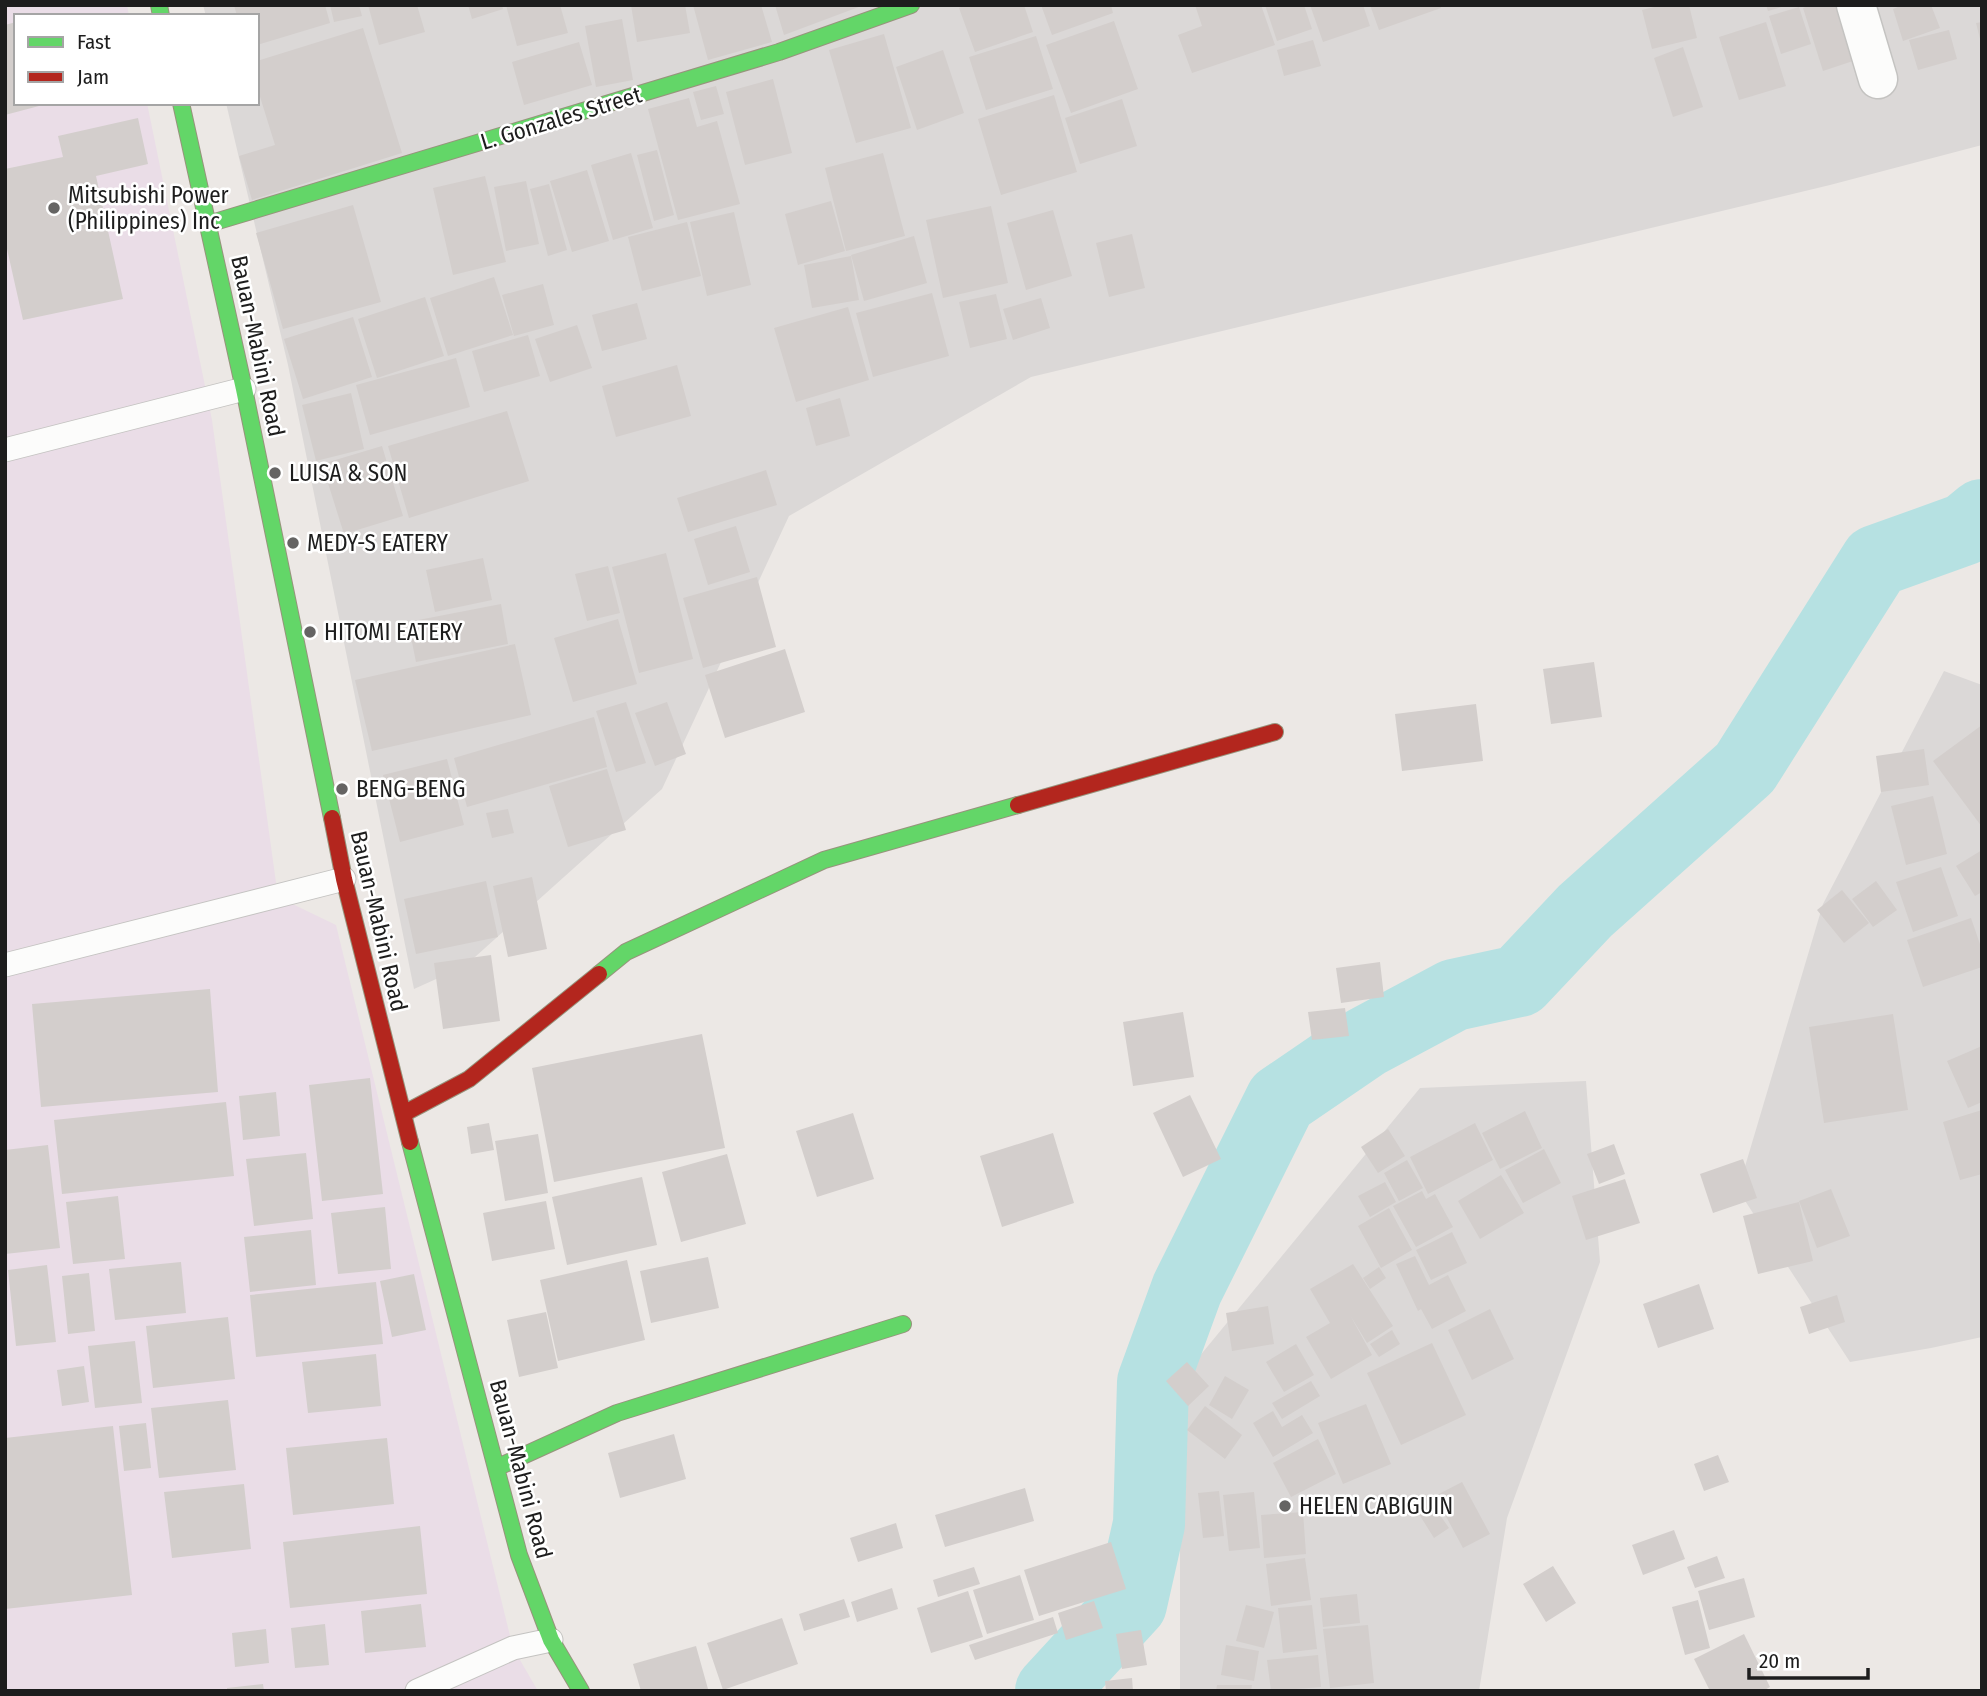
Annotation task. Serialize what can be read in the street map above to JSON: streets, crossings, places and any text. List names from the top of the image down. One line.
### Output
{"streets":{"street":["L. Gonzales Street","Bauan-Mabini Road"]},"crossings":[["L. Gonzales Street","Bauan-Mabini Road"]],"places":["Mitsubishi Power (Philippines) Inc","LUISA & SON","MEDY-S EATERY","HITOMI EATERY","BENG-BENG","HELEN CABIGUIN"],"legend":["Fast","Jam"],"scale_bar":"20 m"}
